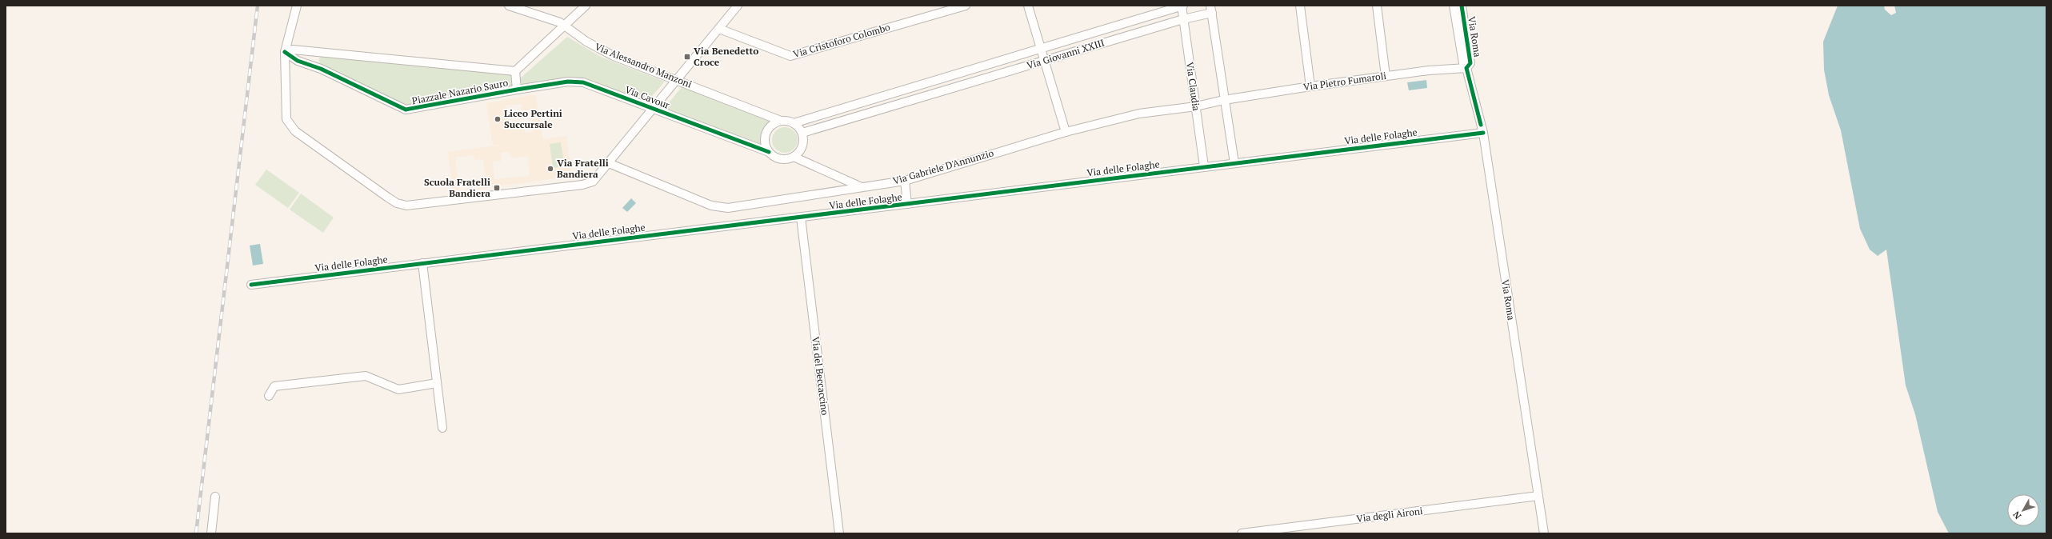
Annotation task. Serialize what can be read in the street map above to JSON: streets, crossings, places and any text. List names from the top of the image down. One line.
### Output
{"streets":{"street":["Via Roma","Via Cristoforo Colombo","Via Giovanni XXIII","Via Alessandro Manzoni","Via Pietro Fumaroli","Via Claudia","Piazzale Nazario Sauro","Via Cavour","Via delle Folaghe","Via Gabriele D'Annunzio","Via del Beccaccino","Via degli Aironi"]},"crossings":[["Via Roma","Via Pietro Fumaroli"],["Via Roma","Via delle Folaghe"],["Via Roma","Via degli Aironi"],["Via Giovanni XXIII","Via Alessandro Manzoni"],["Via Giovanni XXIII","Via Claudia"],["Via Giovanni XXIII","Via Cavour"],["Via Alessandro Manzoni","Via Cavour"],["Via Pietro Fumaroli","Via Gabriele D'Annunzio"],["Via Claudia","Via delle Folaghe"],["Via Claudia","Via Gabriele D'Annunzio"],["Piazzale Nazario Sauro","Via Cavour"],["Via delle Folaghe","Via del Beccaccino"]],"places":{"transit":["Via Benedetto Croce","Scuola Fratelli Bandiera"],"other":["Liceo Pertini Succursale","Via Fratelli Bandiera"]},"north":"bottom left"}
